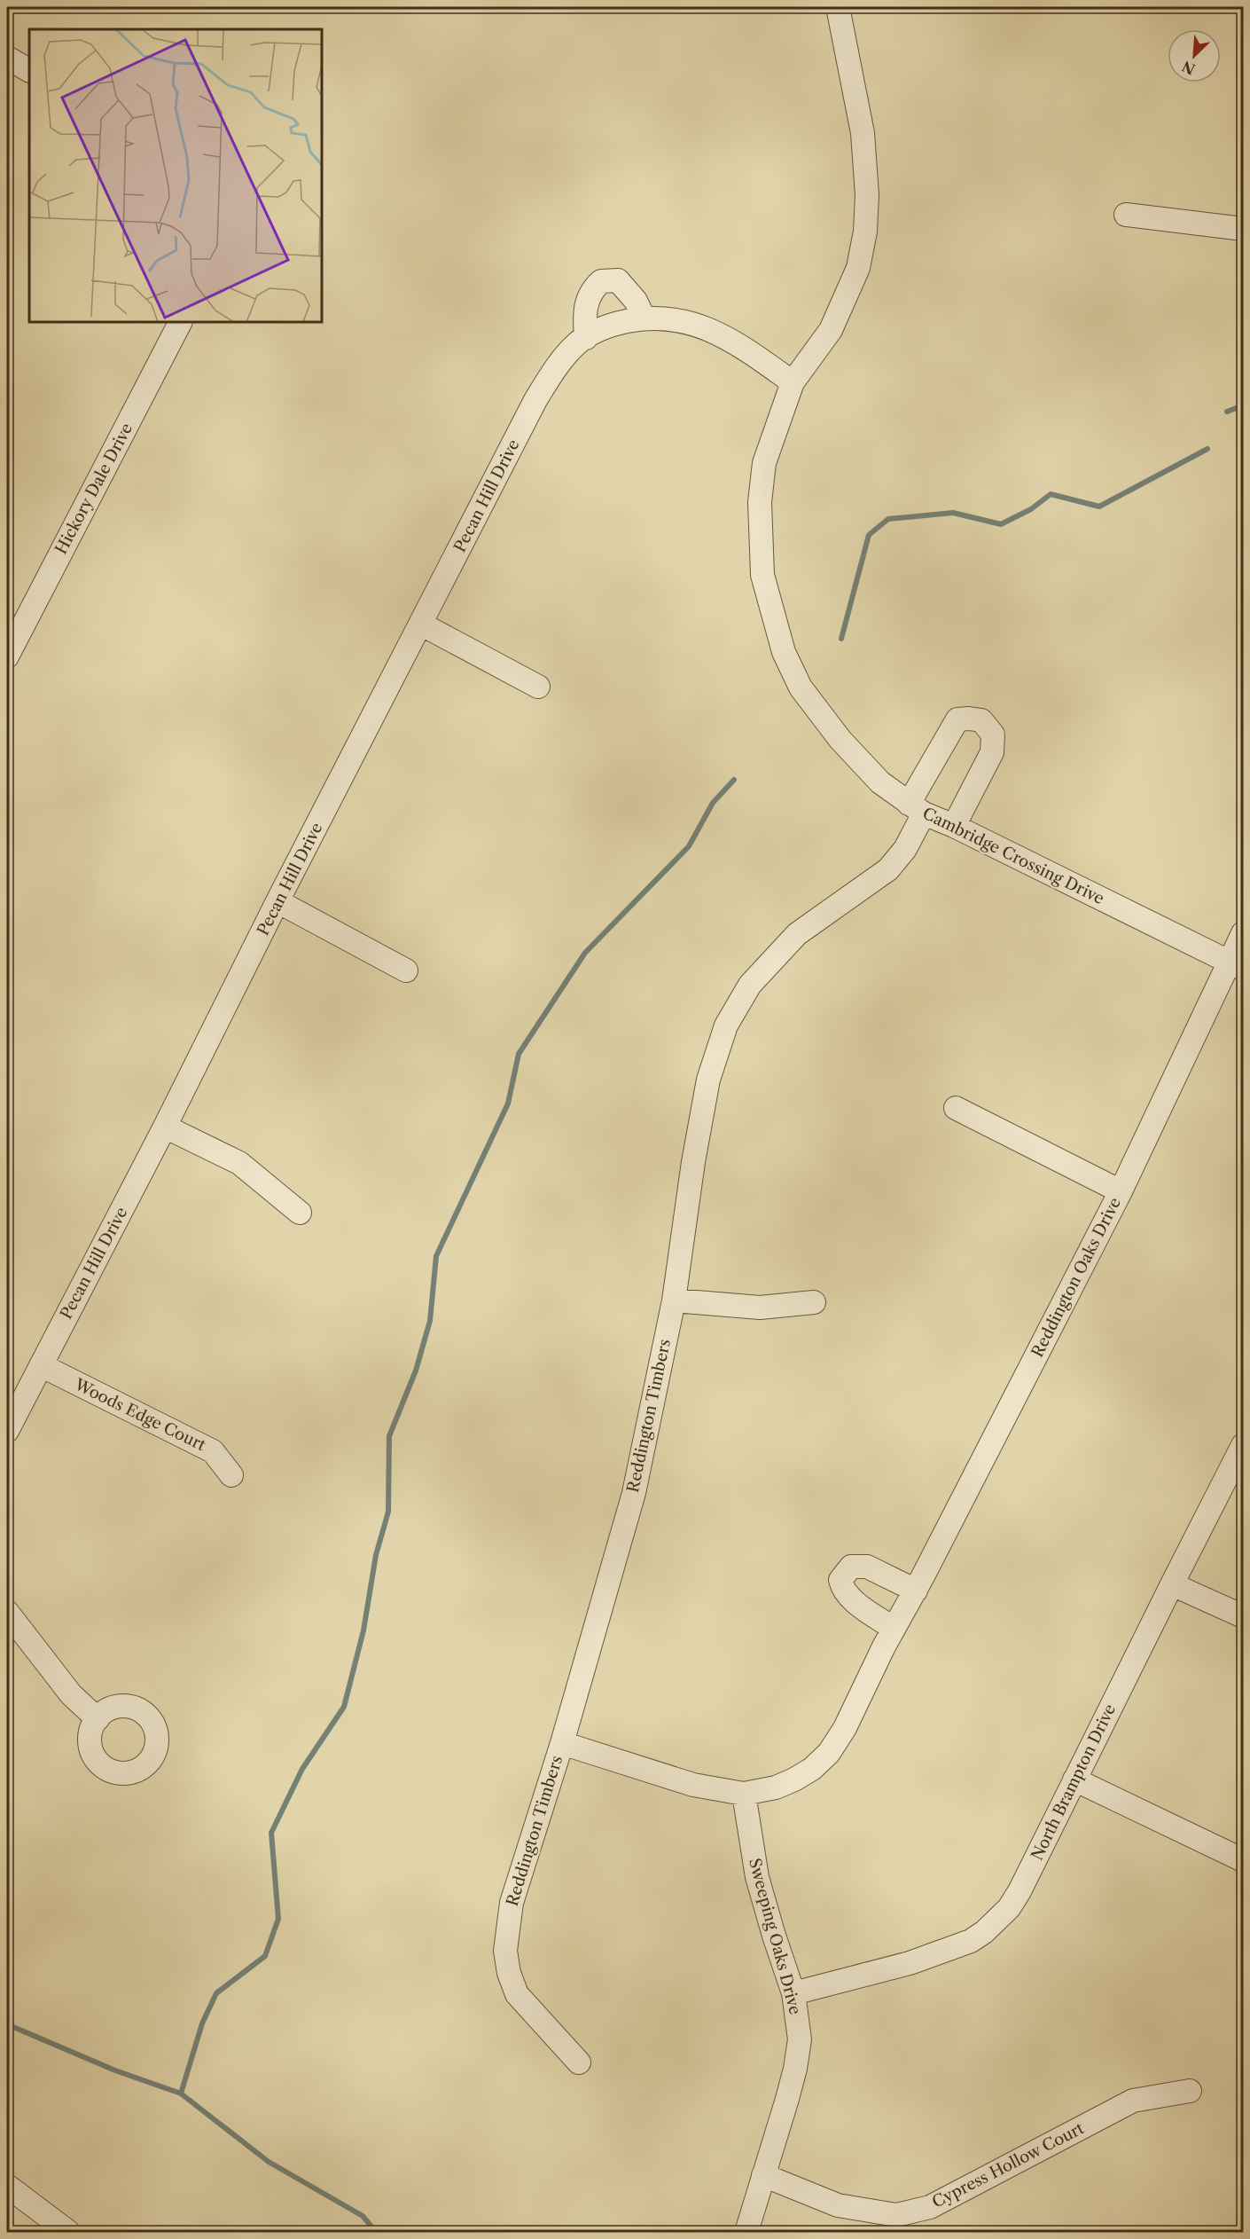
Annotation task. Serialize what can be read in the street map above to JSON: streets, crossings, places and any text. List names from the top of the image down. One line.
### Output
{"streets":{"street":["Hickory Dale Drive","Pecan Hill Drive","Cambridge Crossing Drive","Reddington Oaks Drive","Woods Edge Court","Reddington Timbers","North Brampton Drive","Sweeping Oaks Drive","Cypress Hollow Court"]},"crossings":[["Pecan Hill Drive","Cambridge Crossing Drive"],["Pecan Hill Drive","Woods Edge Court"],["Cambridge Crossing Drive","Reddington Oaks Drive"],["Cambridge Crossing Drive","Reddington Timbers"],["Reddington Oaks Drive","Reddington Timbers"],["Reddington Oaks Drive","Sweeping Oaks Drive"],["North Brampton Drive","Sweeping Oaks Drive"],["Sweeping Oaks Drive","Cypress Hollow Court"]],"north":"bottom left"}
